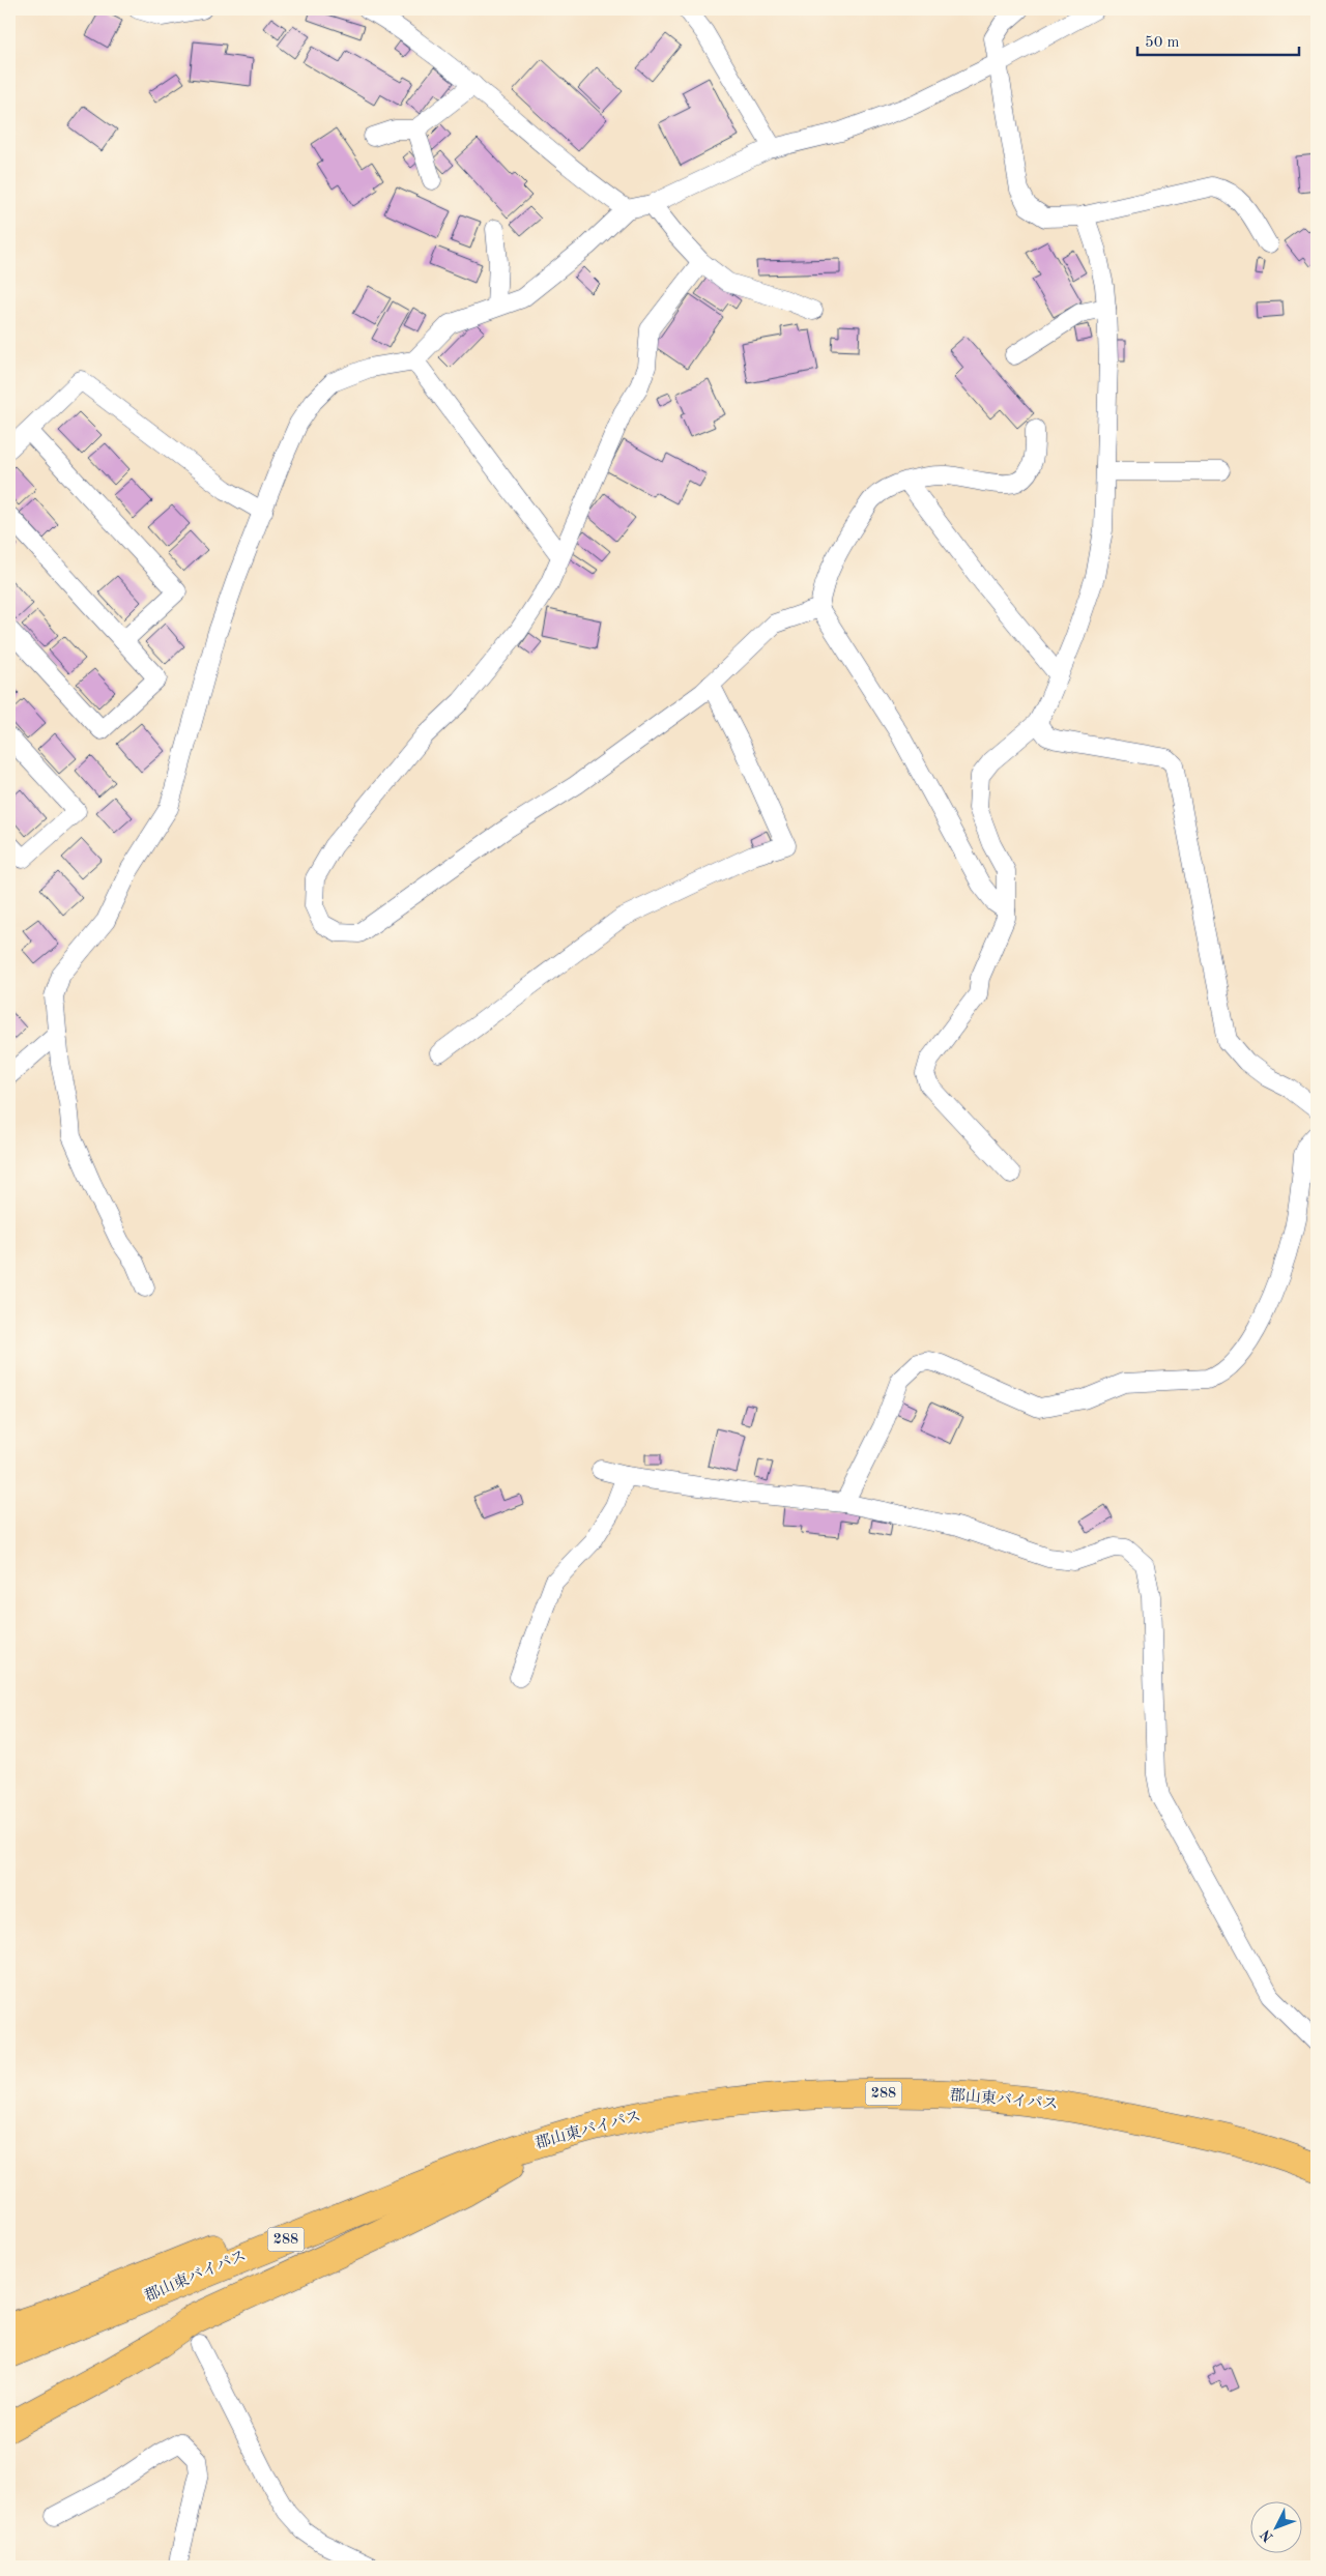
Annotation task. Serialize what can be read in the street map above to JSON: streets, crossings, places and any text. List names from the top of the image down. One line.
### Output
{"streets":{"highway":["288","郡山東バイパス"]},"scale_bar":"50 m","north":"bottom left"}
